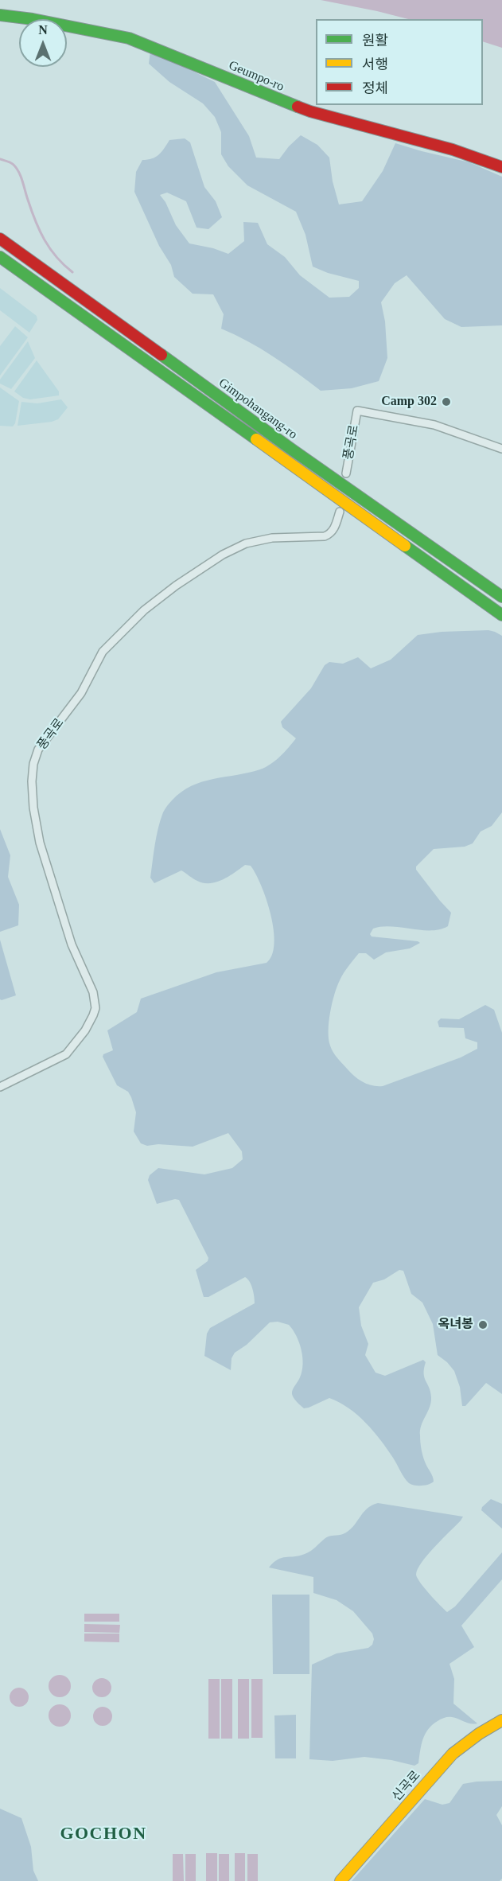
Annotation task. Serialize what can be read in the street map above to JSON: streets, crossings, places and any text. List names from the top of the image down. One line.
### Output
{"streets":{"main road":["Geumpo-ro","Gimpohangang-ro","신곡로"],"street":["풍곡로"]},"districts":["GOCHON"],"places":["Camp 302","옥녀봉"],"legend":["원활","서행","정체"],"north":"top"}
